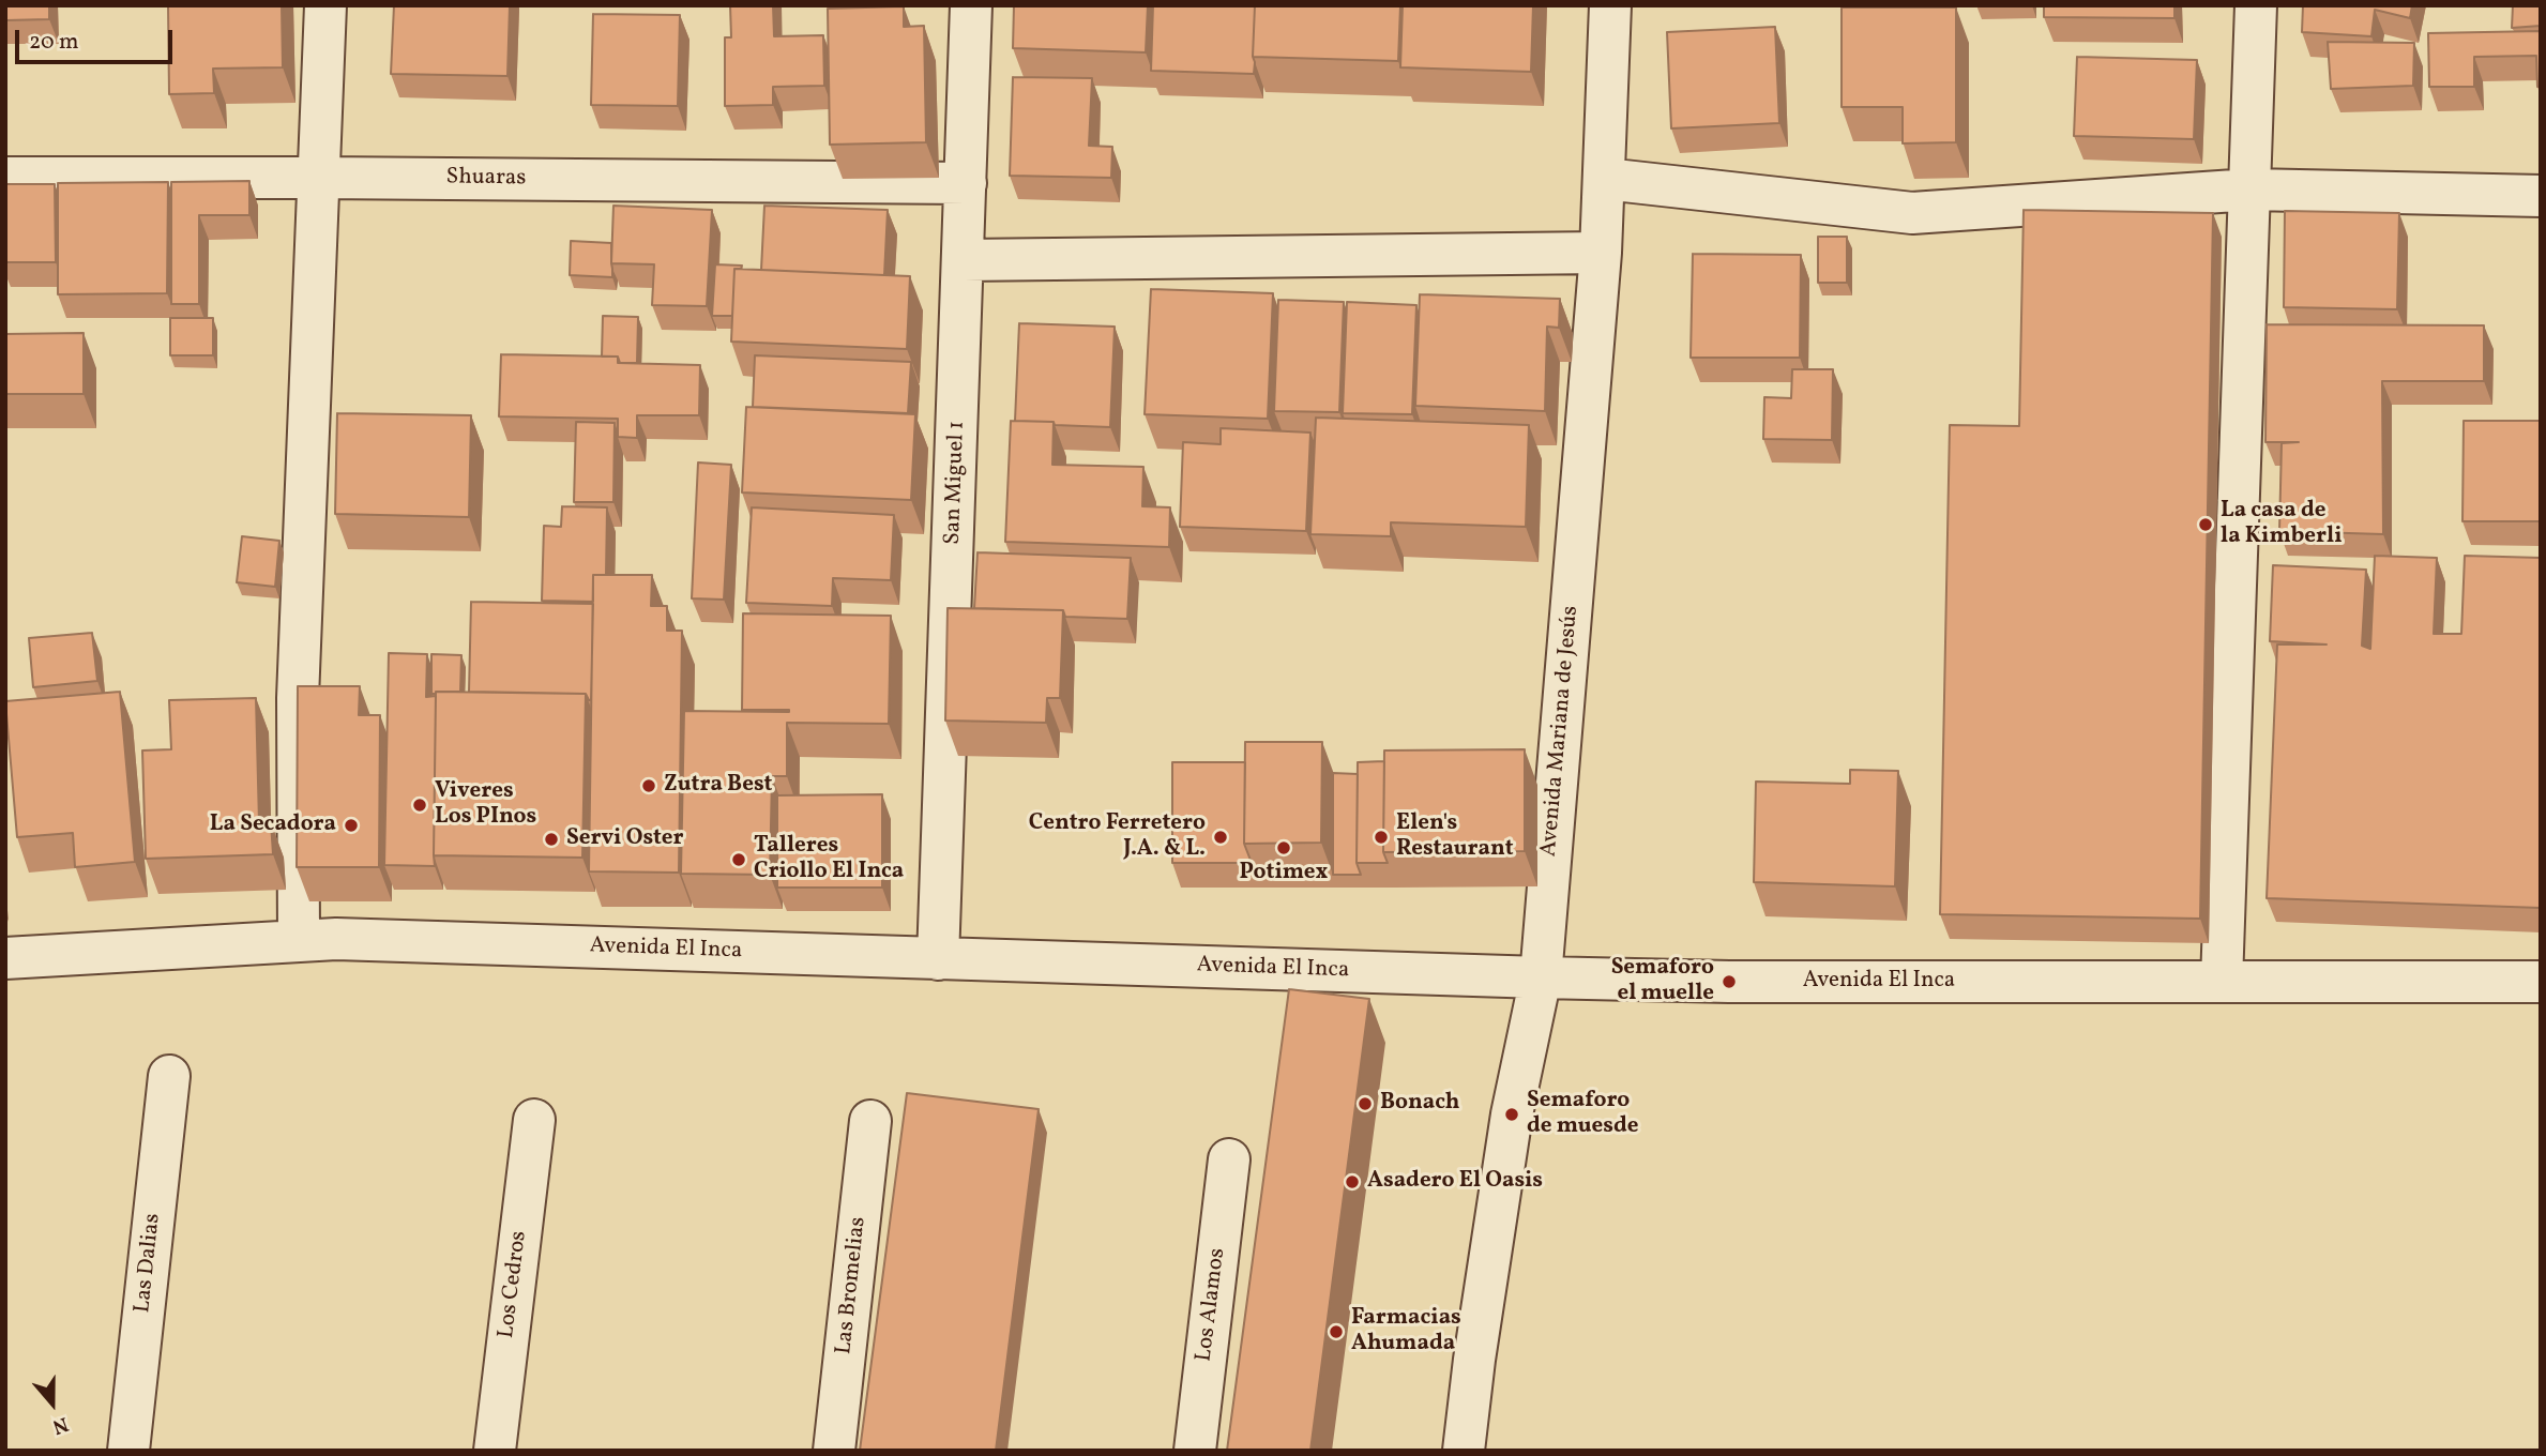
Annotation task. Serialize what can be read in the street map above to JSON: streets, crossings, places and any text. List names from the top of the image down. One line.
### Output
{"streets":{"street":["Shuaras","San Miguel 1","Avenida Mariana de Jesús","Avenida El Inca","Las Dalias","Los Cedros","Las Bromelias","Los Alamos"]},"crossings":[["Shuaras","San Miguel 1"],["San Miguel 1","Avenida El Inca"],["Avenida Mariana de Jesús","Avenida El Inca"]],"places":["La casa de la Kimberli","Zutra Best","Viveres Los PInos","La Secadora","Centro Ferretero J.A. & L.","Elen's Restaurant","Servi Oster","Potimex","Talleres Criollo El Inca","Semaforo el muelle","Bonach","Semaforo de muesde","Asadero El Oasis","Farmacias Ahumada"],"scale_bar":"20 m","north":"bottom"}
